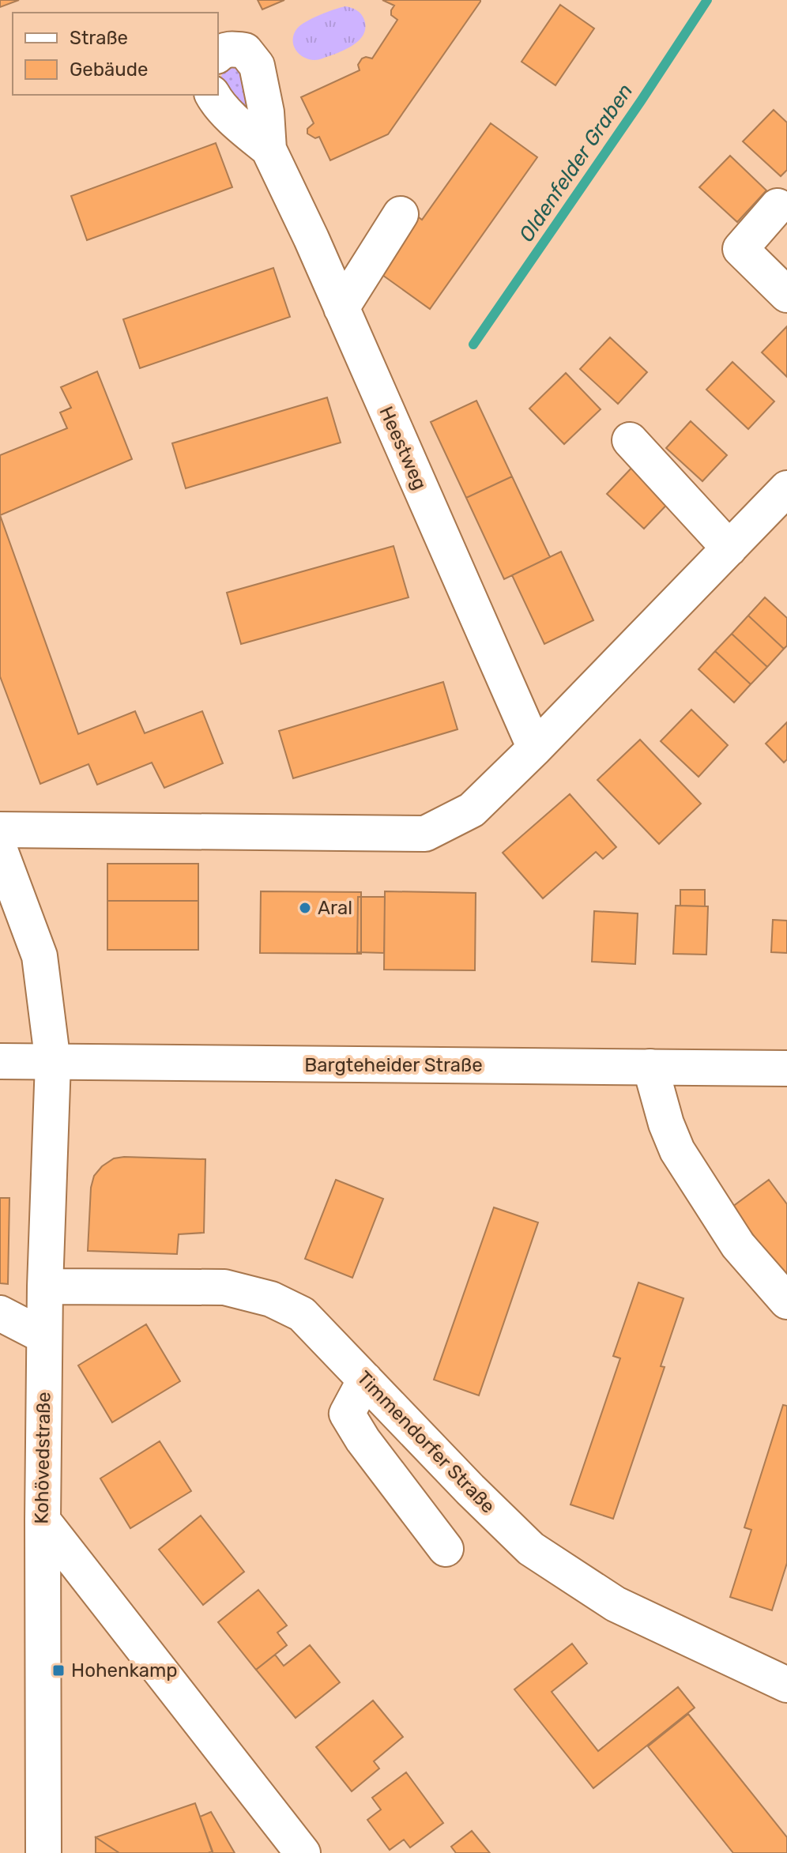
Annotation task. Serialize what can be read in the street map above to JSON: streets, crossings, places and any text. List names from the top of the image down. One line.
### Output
{"streets":{"street":["Heestweg","Bargteheider Straße","Timmendorfer Straße","Kohövedstraße"]},"crossings":[["Bargteheider Straße","Kohövedstraße"],["Timmendorfer Straße","Kohövedstraße"]],"water":["Oldenfelder Graben"],"places":{"other":["Aral"],"transit":["Hohenkamp"]},"legend":["Straße","Gebäude"]}
